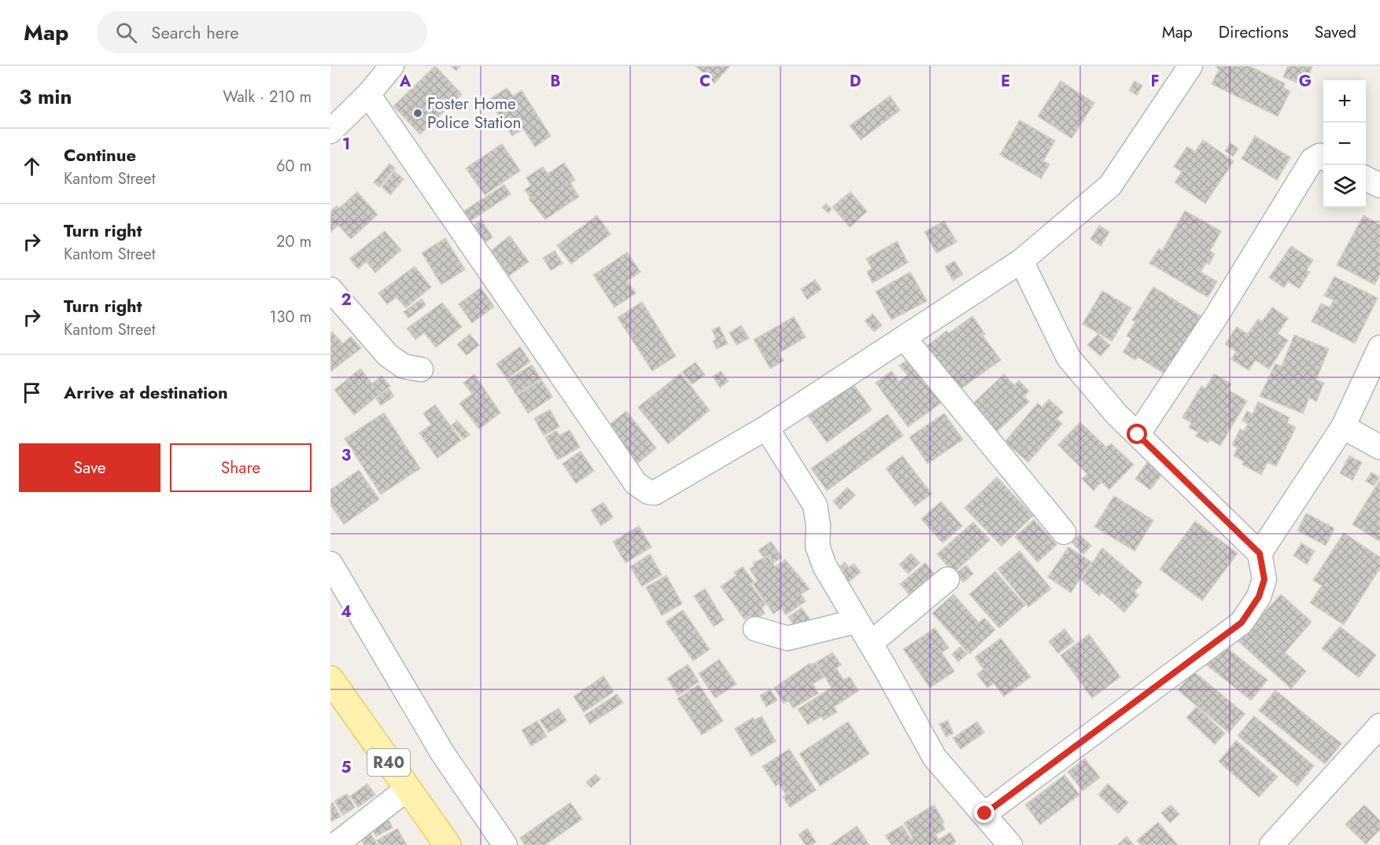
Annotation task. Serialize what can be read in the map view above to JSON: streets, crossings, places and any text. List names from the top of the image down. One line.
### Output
{"streets":{"main road":["R40"]},"places":["Foster Home Police Station"],"page":{"header":"Map","search":"Search here","nav":["Map","Directions","Saved"],"heading":["3 min","Walk · 210 m"],"map_buttons":["+","−"],"list":[["Continue","Kantom Street","60 m"],["Turn right","Kantom Street","20 m"],["Turn right","Kantom Street","130 m"],"Arrive at destination"],"buttons":["Save","Share"]},"grid":{"columns":["A","B","C","D","E","F","G"],"rows":["1","2","3","4","5"]}}
